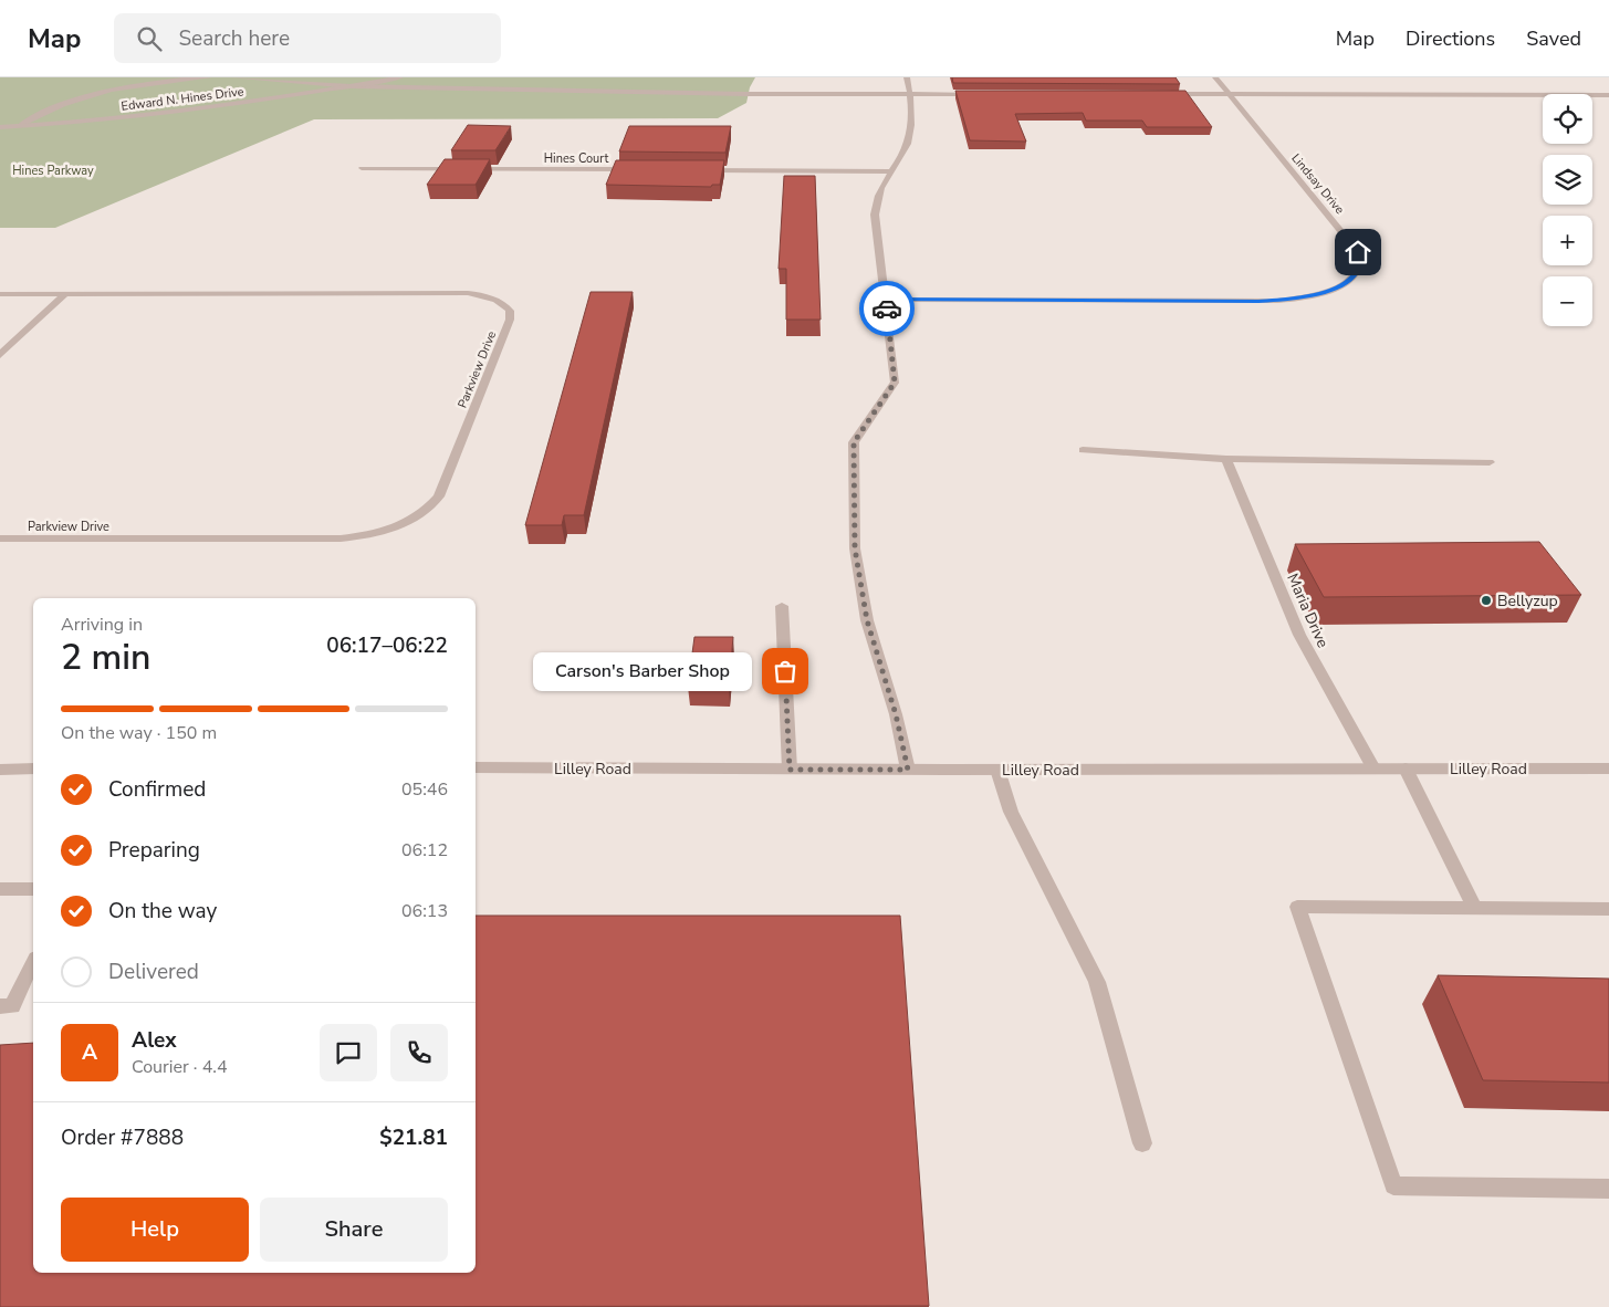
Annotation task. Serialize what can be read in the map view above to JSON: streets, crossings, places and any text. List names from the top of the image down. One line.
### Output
{"streets":{"street":["Edward N. Hines Drive","Hines Court","Lindsay Drive","Parkview Drive","Maria Drive","Lilley Road"]},"crossings":[["Maria Drive","Lilley Road"]],"parks":["Hines Parkway"],"places":["Bellyzup","Carson's Barber Shop"],"page":{"header":"Map","search":"Search here","nav":["Map","Directions","Saved"],"map_buttons":["+","−"],"heading":["2 min","Arriving in","06:17–06:22"],"panel":["Alex","Courier · 4.4","Order #7888","$21.81"],"bubble":"Carson's Barber Shop","bar":"On the way · 150 m","list":[["Confirmed","05:46"],["Preparing","06:12"],["On the way","06:13"],"Delivered"],"round":"A","buttons":["Help","Share"]}}
